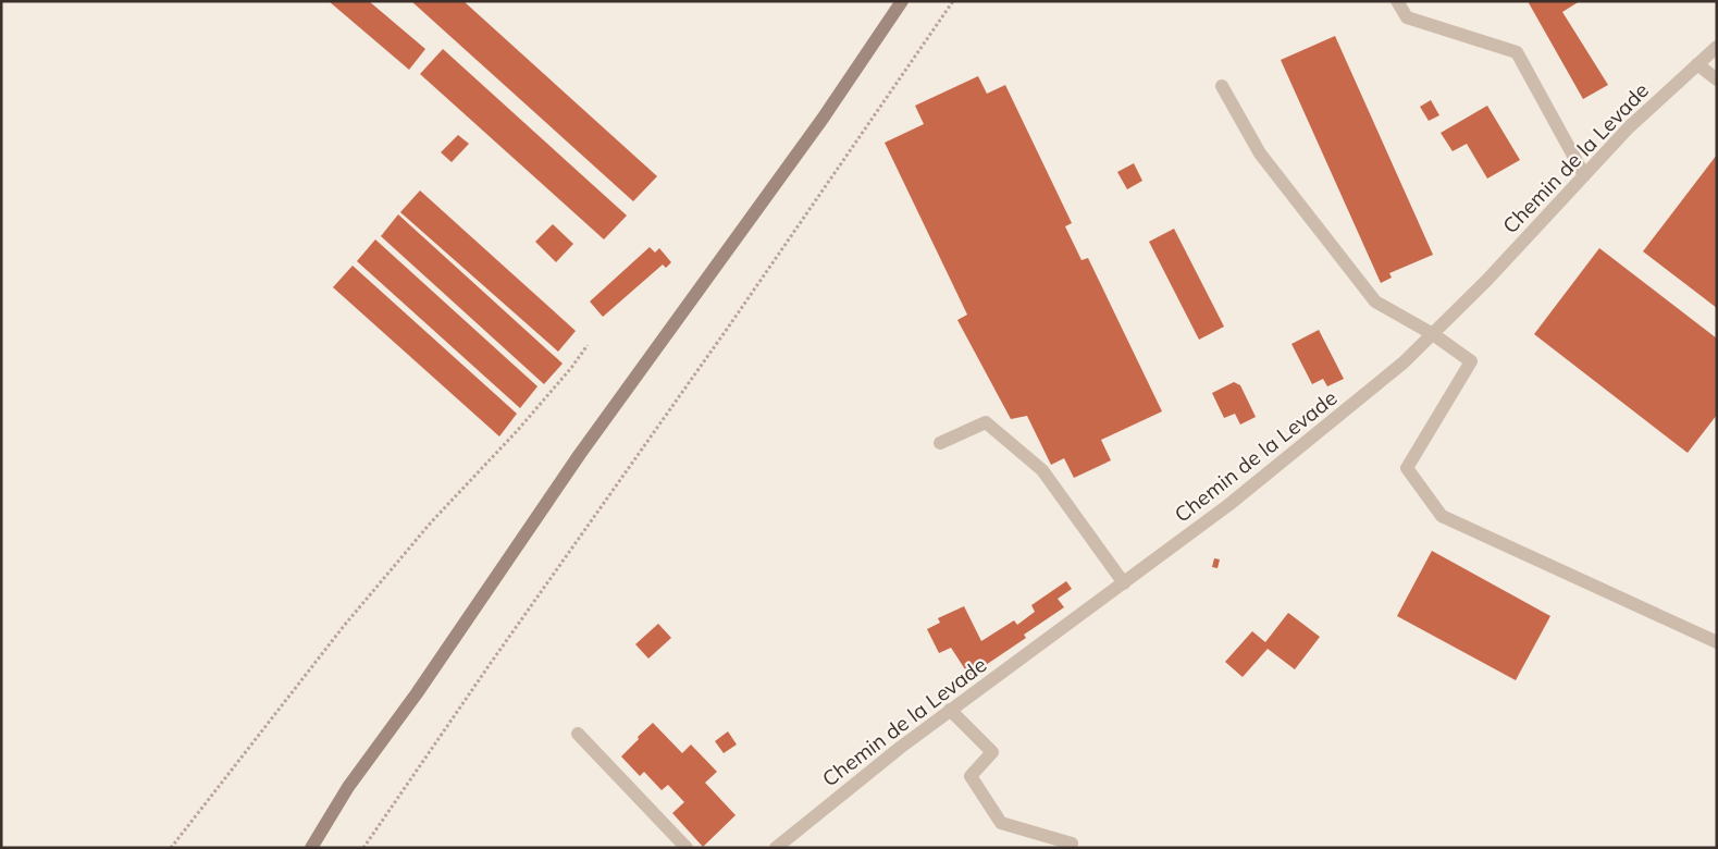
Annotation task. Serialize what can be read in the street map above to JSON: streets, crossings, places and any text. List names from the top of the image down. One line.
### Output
{"streets":{"street":["Chemin de la Levade"]}}
